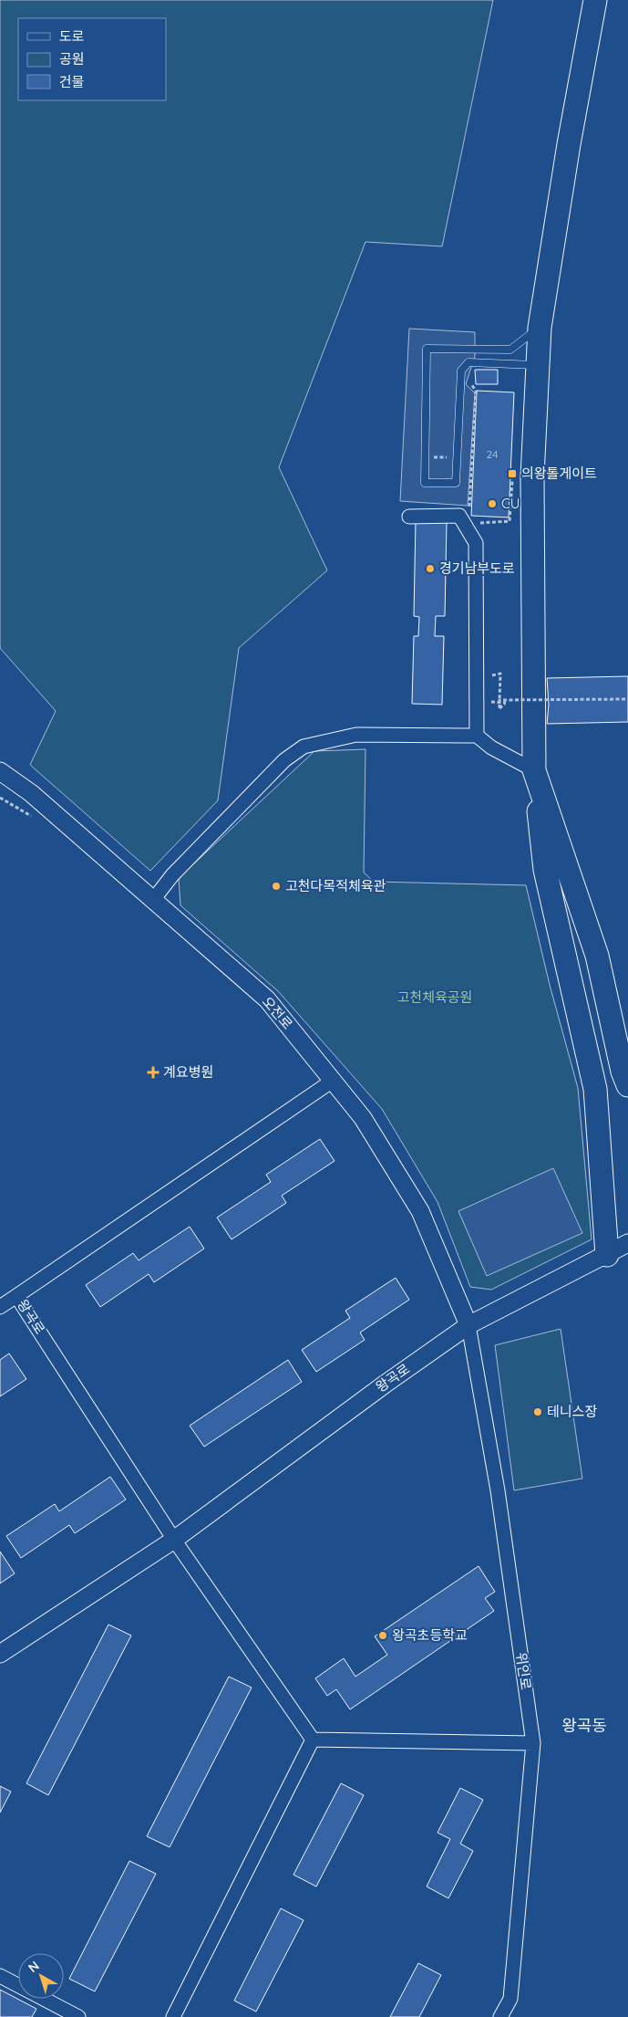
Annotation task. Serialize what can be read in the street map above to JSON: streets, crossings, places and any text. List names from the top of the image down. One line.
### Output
{"streets":{"street":["오전로","왕곡로","위인로"]},"crossings":[["오전로","왕곡로"],["오전로","위인로"],["왕곡로","위인로"]],"districts":["왕곡동"],"parks":["고천체육공원"],"places":{"transit":["의왕톨게이트"],"other":["CU","경기남부도로","고천다목적체육관","테니스장","왕곡초등학교"],"health":["계요병원"]},"house_numbers":["24"],"legend":["도로","공원","건물"],"north":"top left"}
